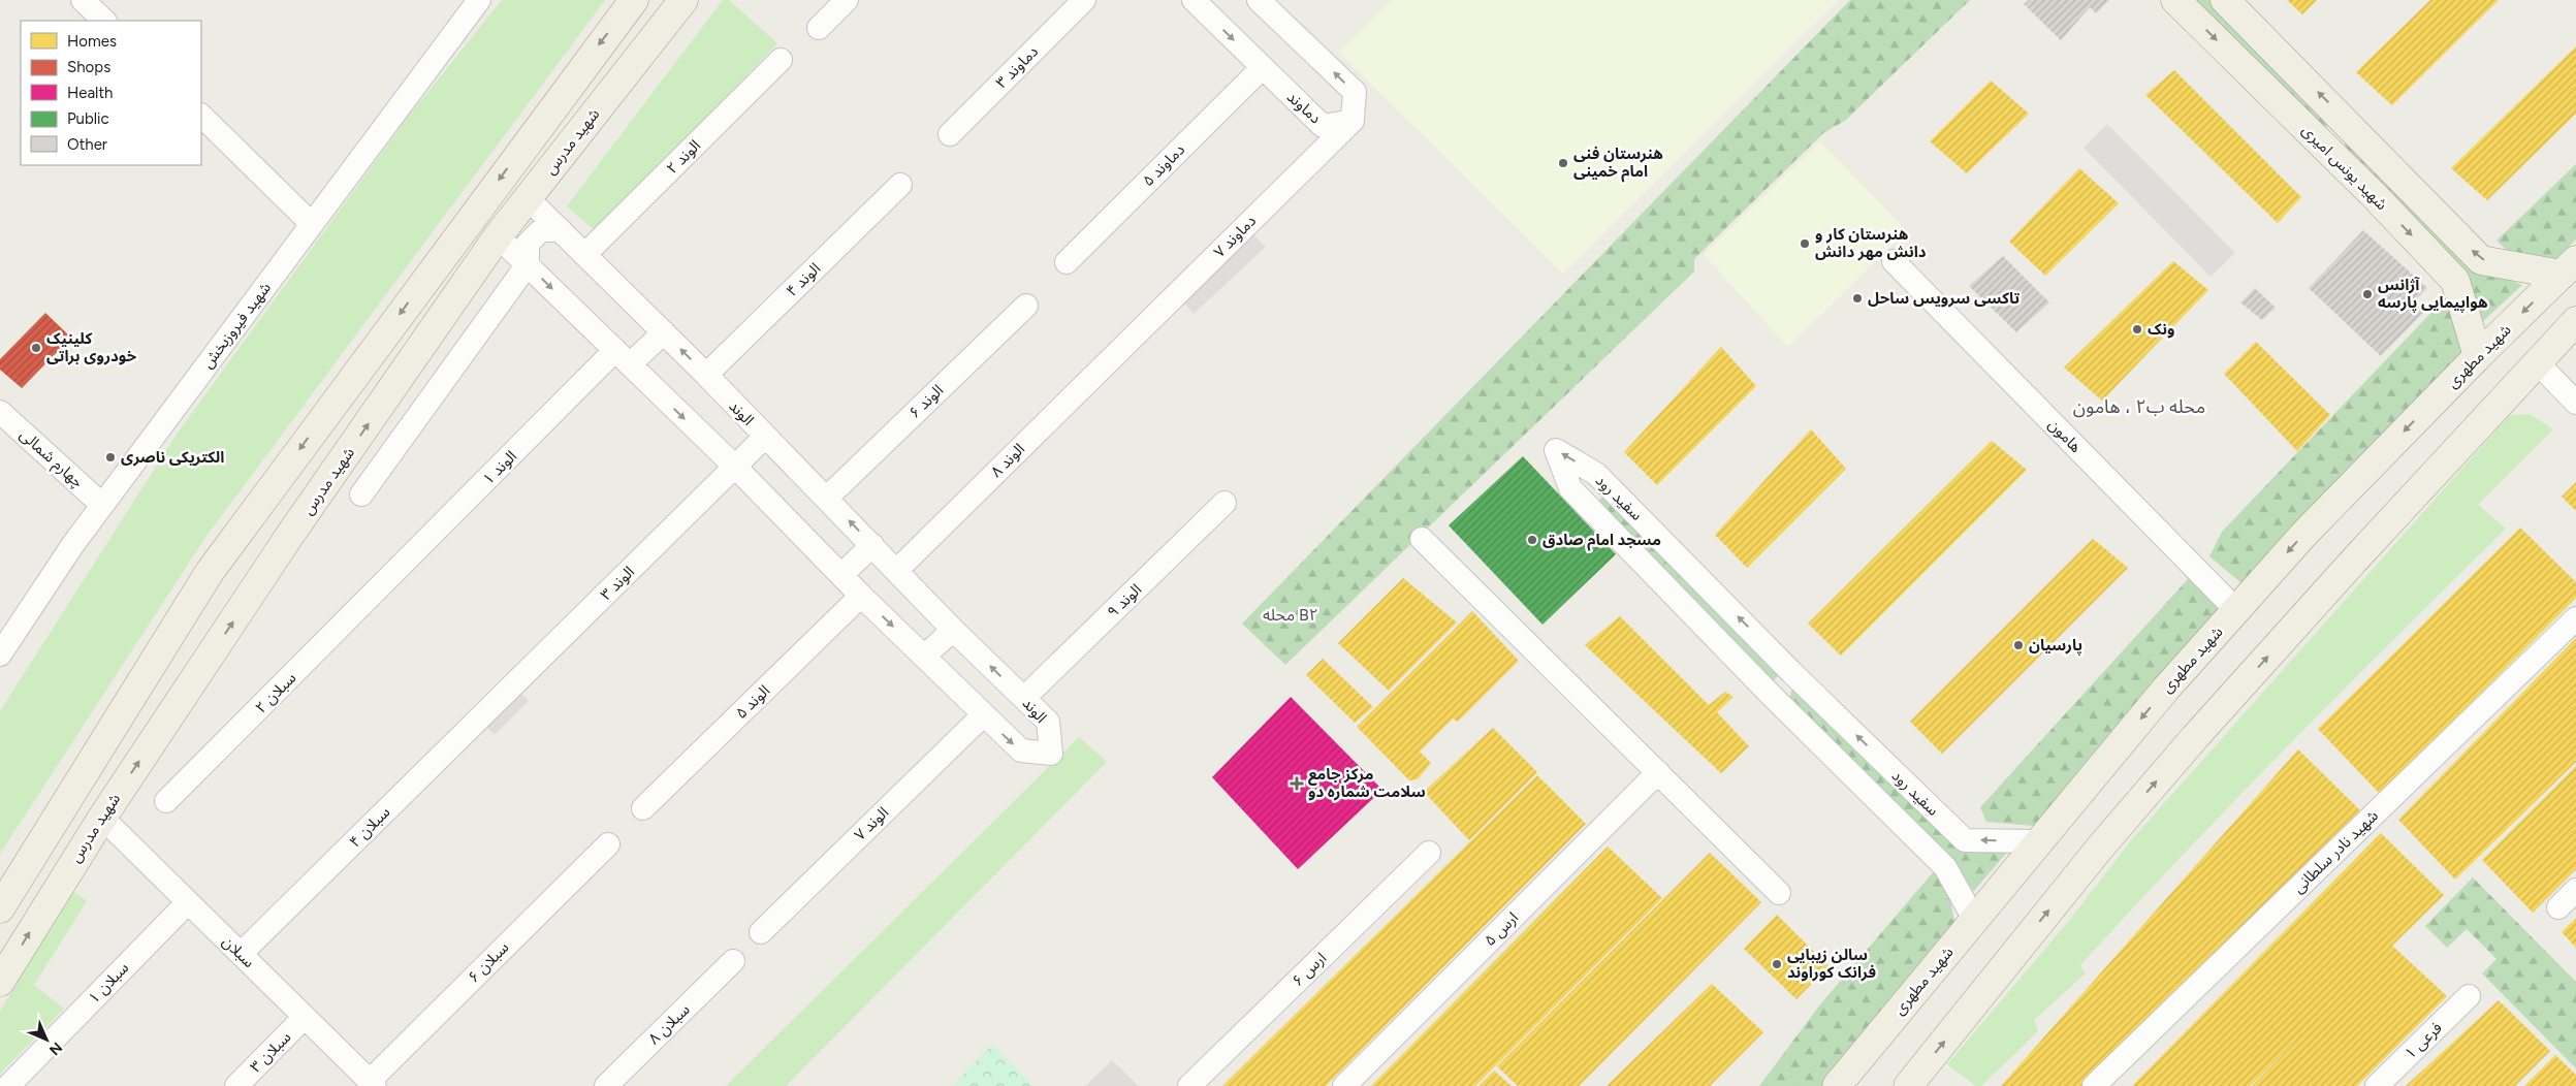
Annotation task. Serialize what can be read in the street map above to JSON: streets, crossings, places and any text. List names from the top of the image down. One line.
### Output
{"streets":{"main road":["شهید مدرس","شهید یونس امیری","شهید مطهری"],"street":["دماوند ۳","دماوند","الوند ۲","دماوند ۵","دماوند ۷","الوند ۴","شهید فیروزبخش","الوند ۶","الوند","هامون","چهارم شمالی","الوند ۸","الوند ۱","سفید رود","الوند ۳","الوند ۹","سبلان ۲","الوند ۵","الوند ۷","سبلان ۴","شهید نادر سلطانی","ارس ۵","سبلان","سبلان ۶","ارس ۶","سبلان ۱","سبلان ۸","فرعی ۱","سبلان ۳"]},"crossings":[["دماوند","دماوند ۵"],["دماوند","دماوند ۷"],["شهید مدرس","الوند"],["شهید مدرس","سبلان"],["الوند ۲","الوند"],["شهید یونس امیری","شهید مطهری"],["دماوند ۷","الوند ۸"],["الوند ۴","الوند"],["شهید فیروزبخش","چهارم شمالی"],["شهید مطهری","هامون"],["شهید مطهری","سفید رود"],["الوند ۶","الوند"],["الوند","الوند ۸"],["الوند","الوند ۱"],["الوند","الوند ۳"],["الوند","الوند ۹"],["الوند","الوند ۵"],["الوند","الوند ۷"],["الوند ۱","سبلان ۲"],["الوند ۳","سبلان ۴"],["سبلان ۴","سبلان"],["سبلان","سبلان ۶"],["سبلان","سبلان ۱"],["سبلان","سبلان ۳"]],"districts":["محله ب۲ ، هامون","محله B۲"],"places":{"other":["هنرستان فنی امام خمینی","هنرستان کار و دانش مهر دانش","آژانس هواپیمایی پارسه","تاکسی سرویس ساحل","ونک","کلینیک خودروی براتی","الکتریکی ناصری","مسجد امام صادق","پارسیان","سالن زیبایی فرانک کوراوند"],"health":["مرکز جامع سلامت شماره دو"]},"legend":["Homes","Shops","Health","Public","Other"],"north":"bottom right"}
